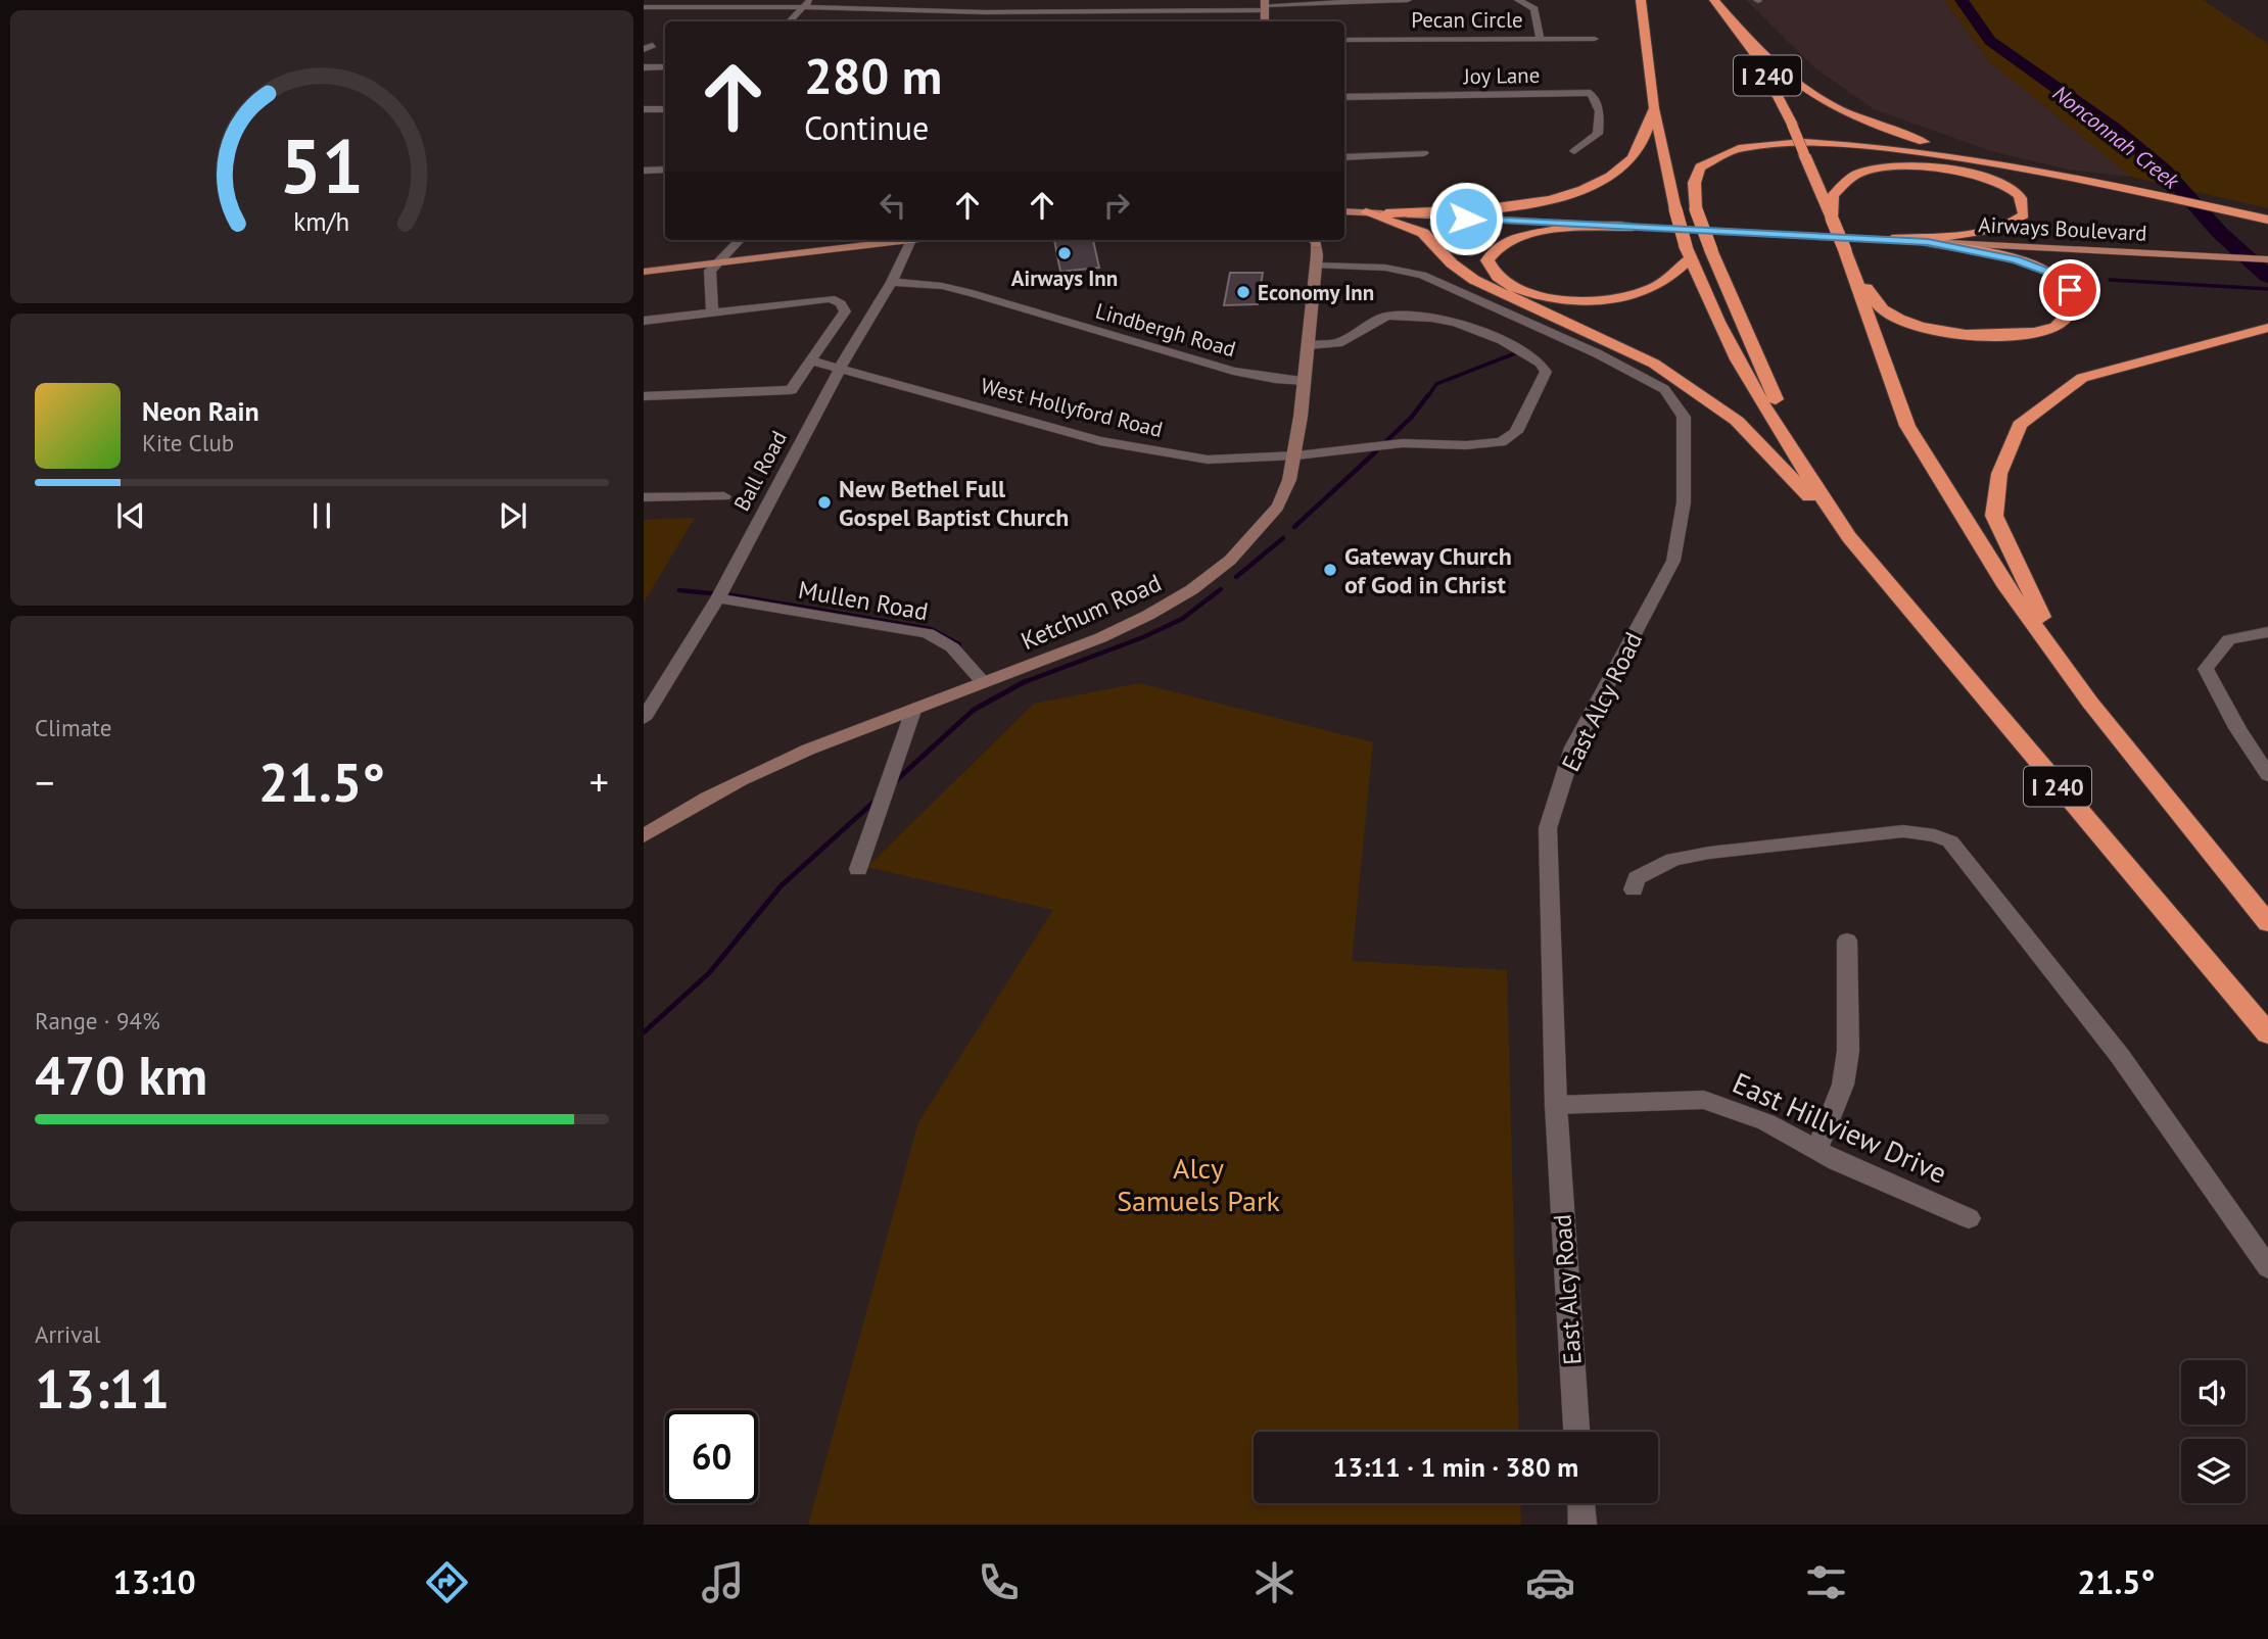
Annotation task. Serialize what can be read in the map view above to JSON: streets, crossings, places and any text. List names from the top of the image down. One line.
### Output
{"streets":{"highway":["I 240"],"main road":["Airways Boulevard","Ketchum Road"],"street":["Pecan Circle","Joy Lane","Lindbergh Road","West Hollyford Road","Ball Road","Mullen Road","East Alcy Road","East Hillview Drive"]},"crossings":[["Lindbergh Road","Ball Road"],["Lindbergh Road","Ketchum Road"],["West Hollyford Road","Ball Road"],["West Hollyford Road","Ketchum Road"],["Ball Road","Mullen Road"],["Mullen Road","Ketchum Road"],["Ketchum Road","East Alcy Road"],["East Alcy Road","East Hillview Drive"]],"water":["Nonconnah Creek"],"parks":["Alcy Samuels Park"],"places":["Airways Inn","Economy Inn","New Bethel Full Gospel Baptist Church","Gateway Church of God in Christ"],"page":{"turn":["280 m","Continue"],"song":["Neon Rain","Kite Club"],"tile":["Climate",["Range · 94%","470 km"],["Arrival","13:11"]],"heat":["−","21.5°","+"],"limit":"60","trip":"13:11 · 1 min · 380 m","tabs":["13:10","21.5°"],"gauge":["51","km/h"]}}
